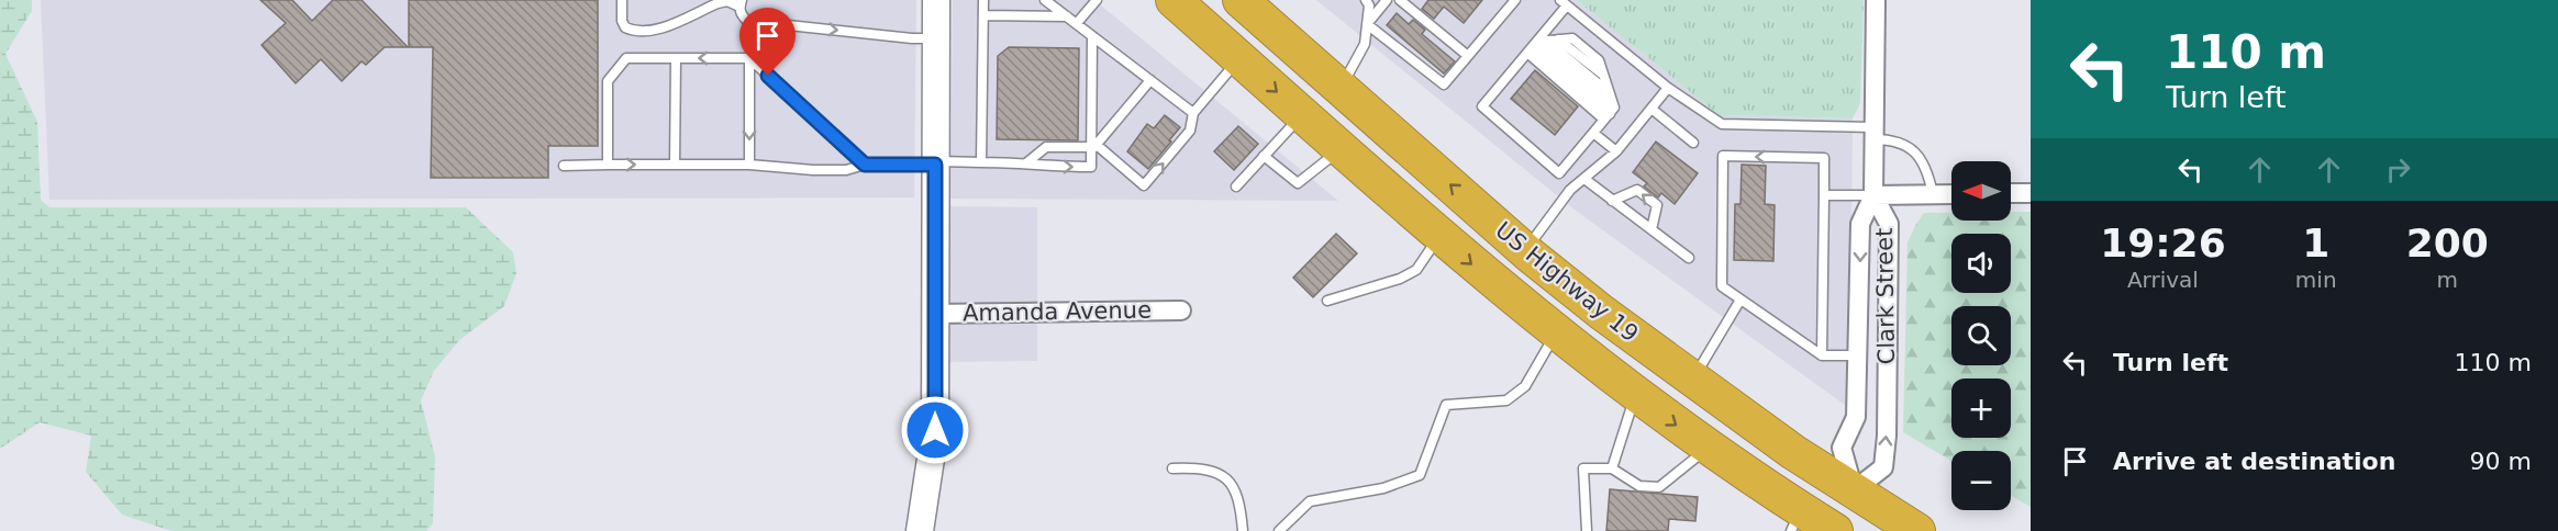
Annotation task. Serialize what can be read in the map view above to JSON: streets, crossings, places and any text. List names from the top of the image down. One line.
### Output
{"streets":{"highway":["US Highway 19"],"street":["Clark Street","Amanda Avenue"]},"crossings":[["US Highway 19","Clark Street"]],"north":"left","page":{"turn":["110 m","Turn left"],"map_buttons":["+","−"],"eta":["19:26","Arrival","1","min","200","m"],"list":[{"name":"Turn left","value":"110 m"},{"name":"Arrive at destination","value":"90 m"}]}}
